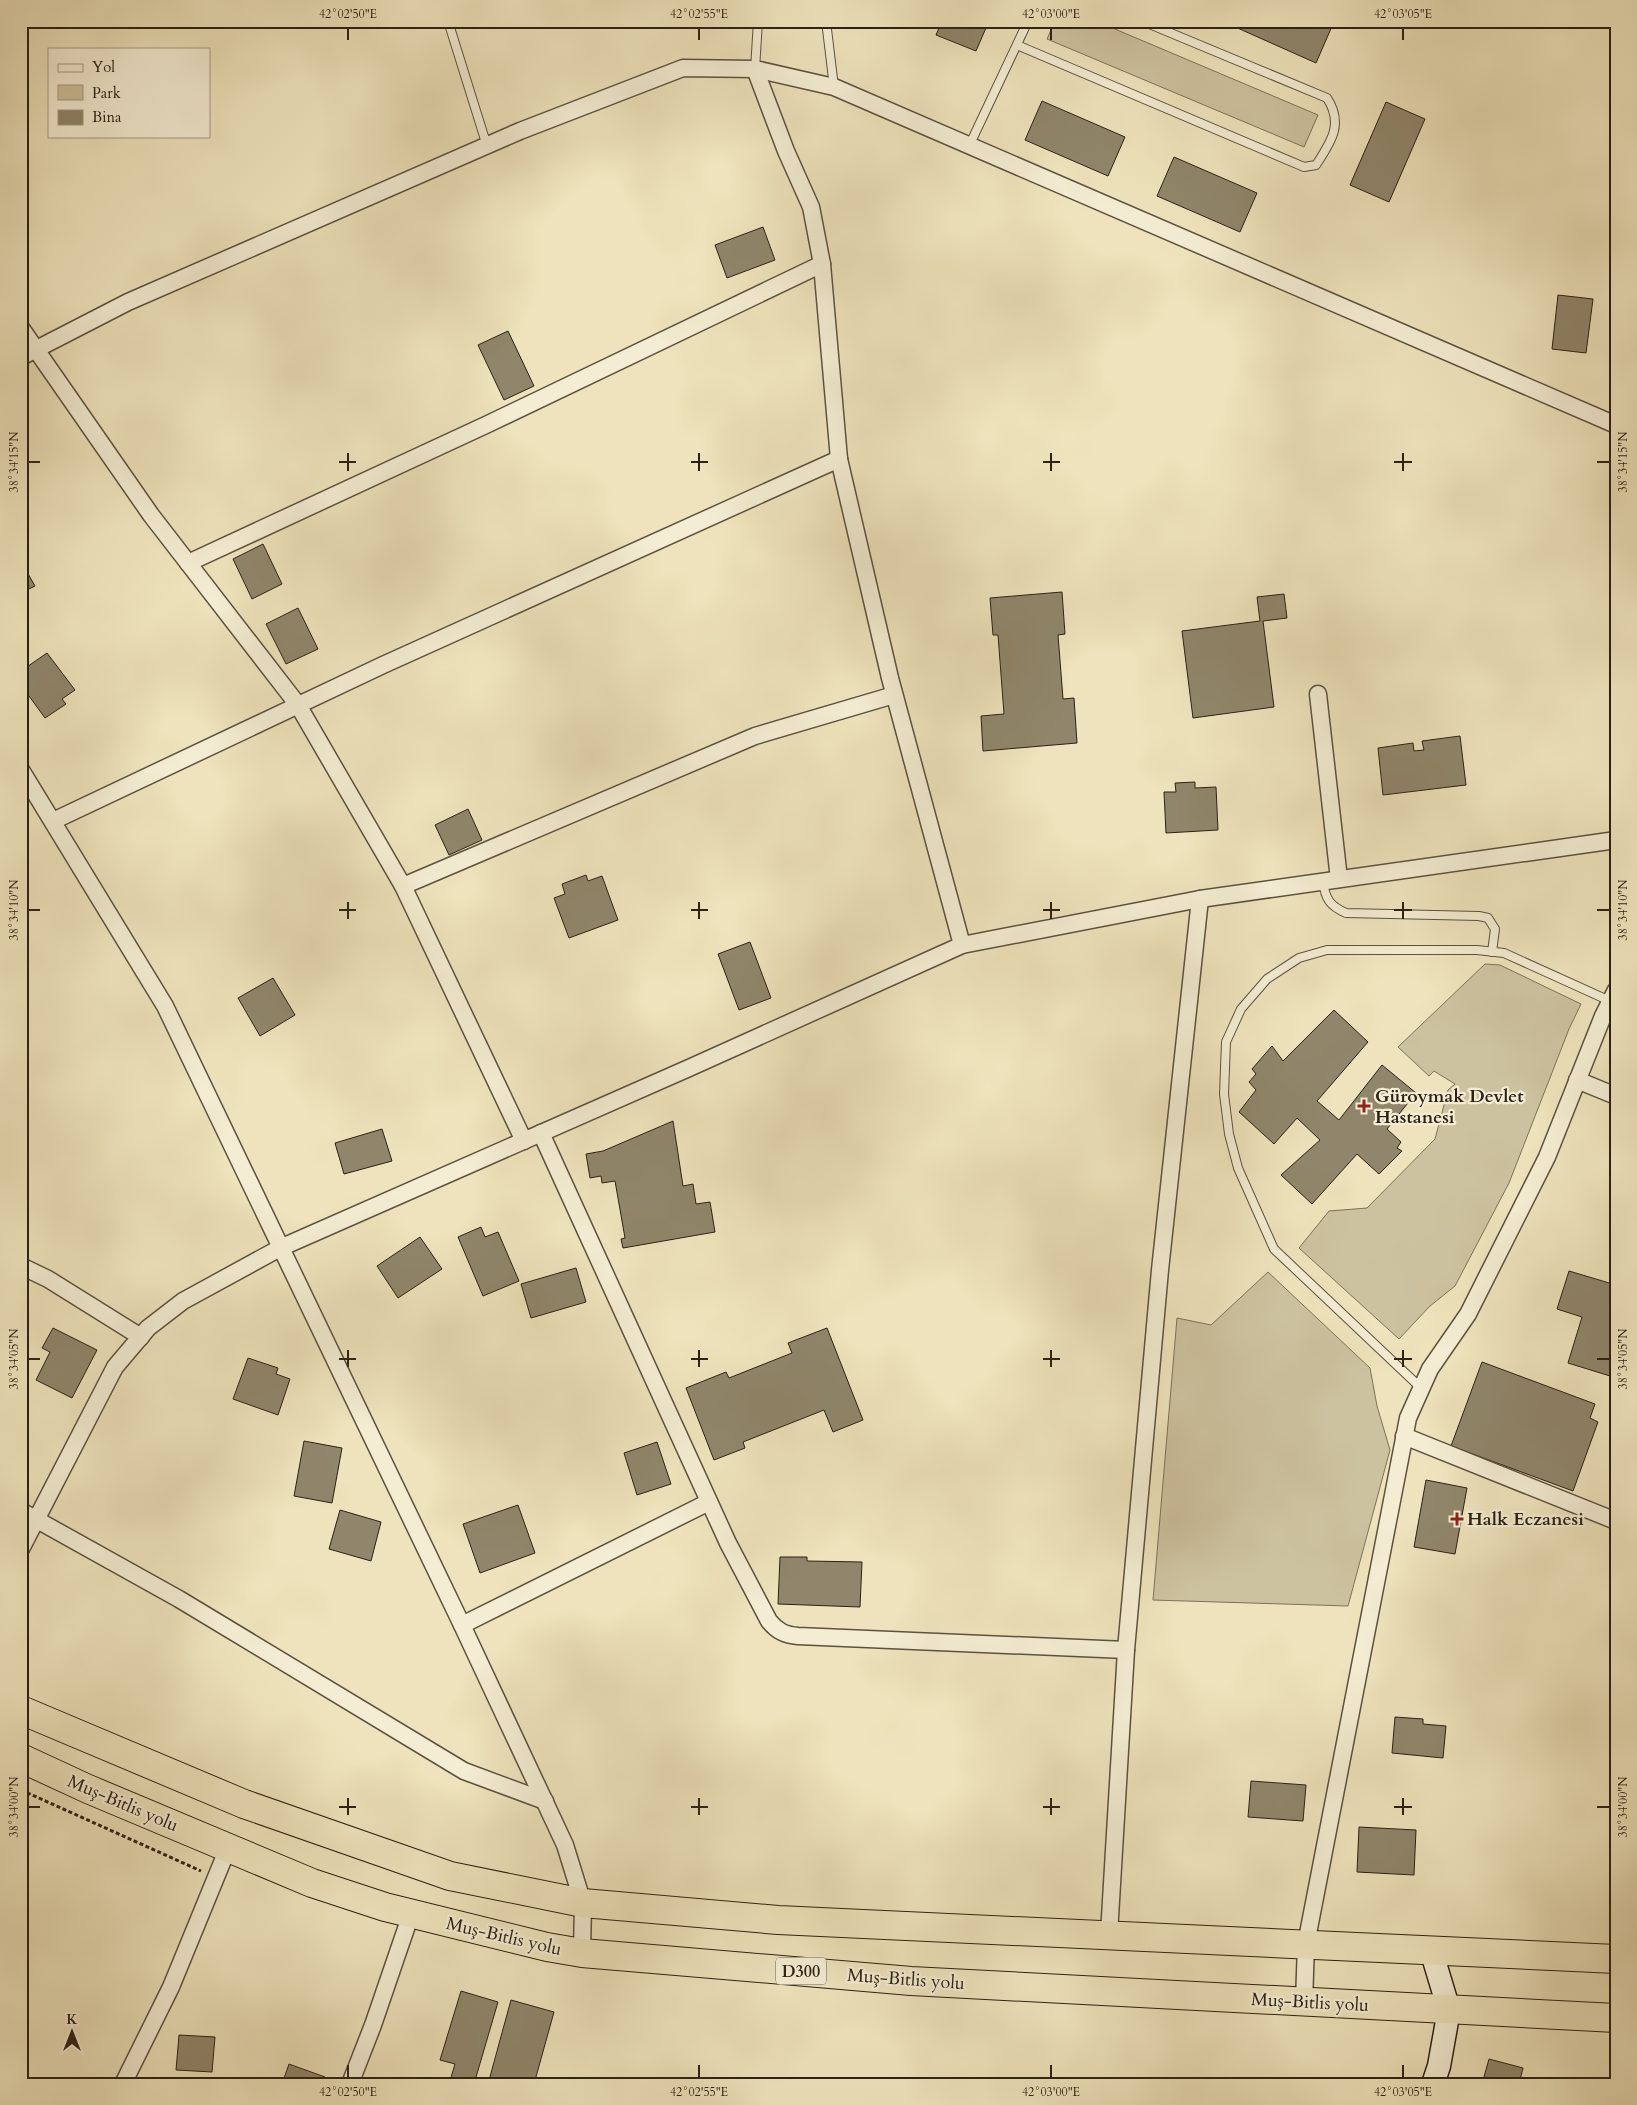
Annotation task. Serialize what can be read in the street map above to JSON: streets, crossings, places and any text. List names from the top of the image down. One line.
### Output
{"streets":{"highway":["Muş-Bitlis yolu","D300"]},"places":{"health":["Güroymak Devlet Hastanesi","Halk Eczanesi"]},"legend":["Yol","Park","Bina"],"north":"top","coordinates":["42°02'50\"E","42°02'55\"E","42°03'00\"E","42°03'05\"E","38°34'15\"N","38°34'10\"N","38°34'05\"N","38°34'00\"N"]}
